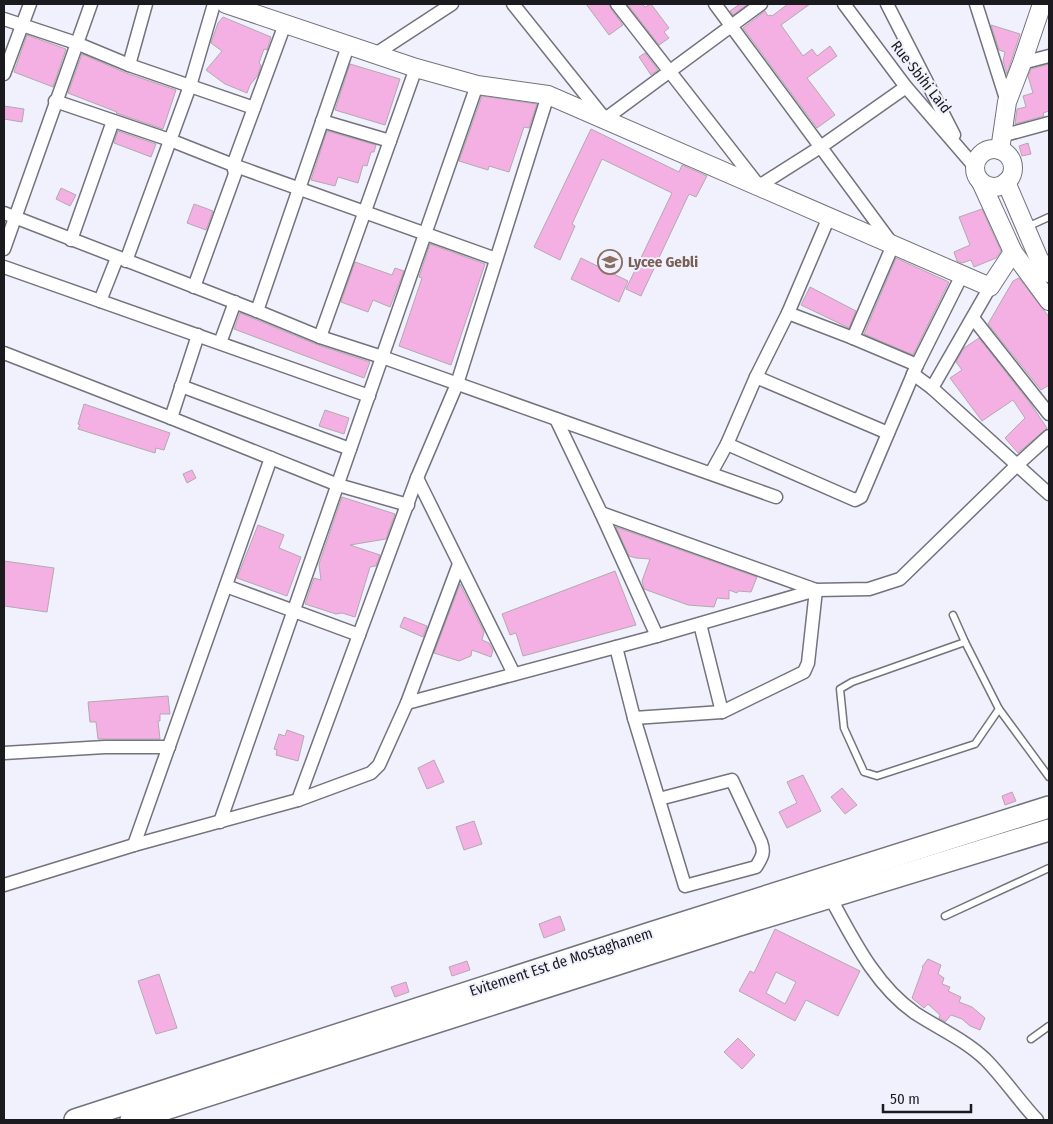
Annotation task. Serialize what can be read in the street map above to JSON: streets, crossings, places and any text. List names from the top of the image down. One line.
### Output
{"streets":{"highway":["Evitement Est de Mostaghanem"],"street":["Rue Sbihi Laid"]},"places":{"school or university":["Lycee Gebli"]},"scale_bar":"50 m"}
